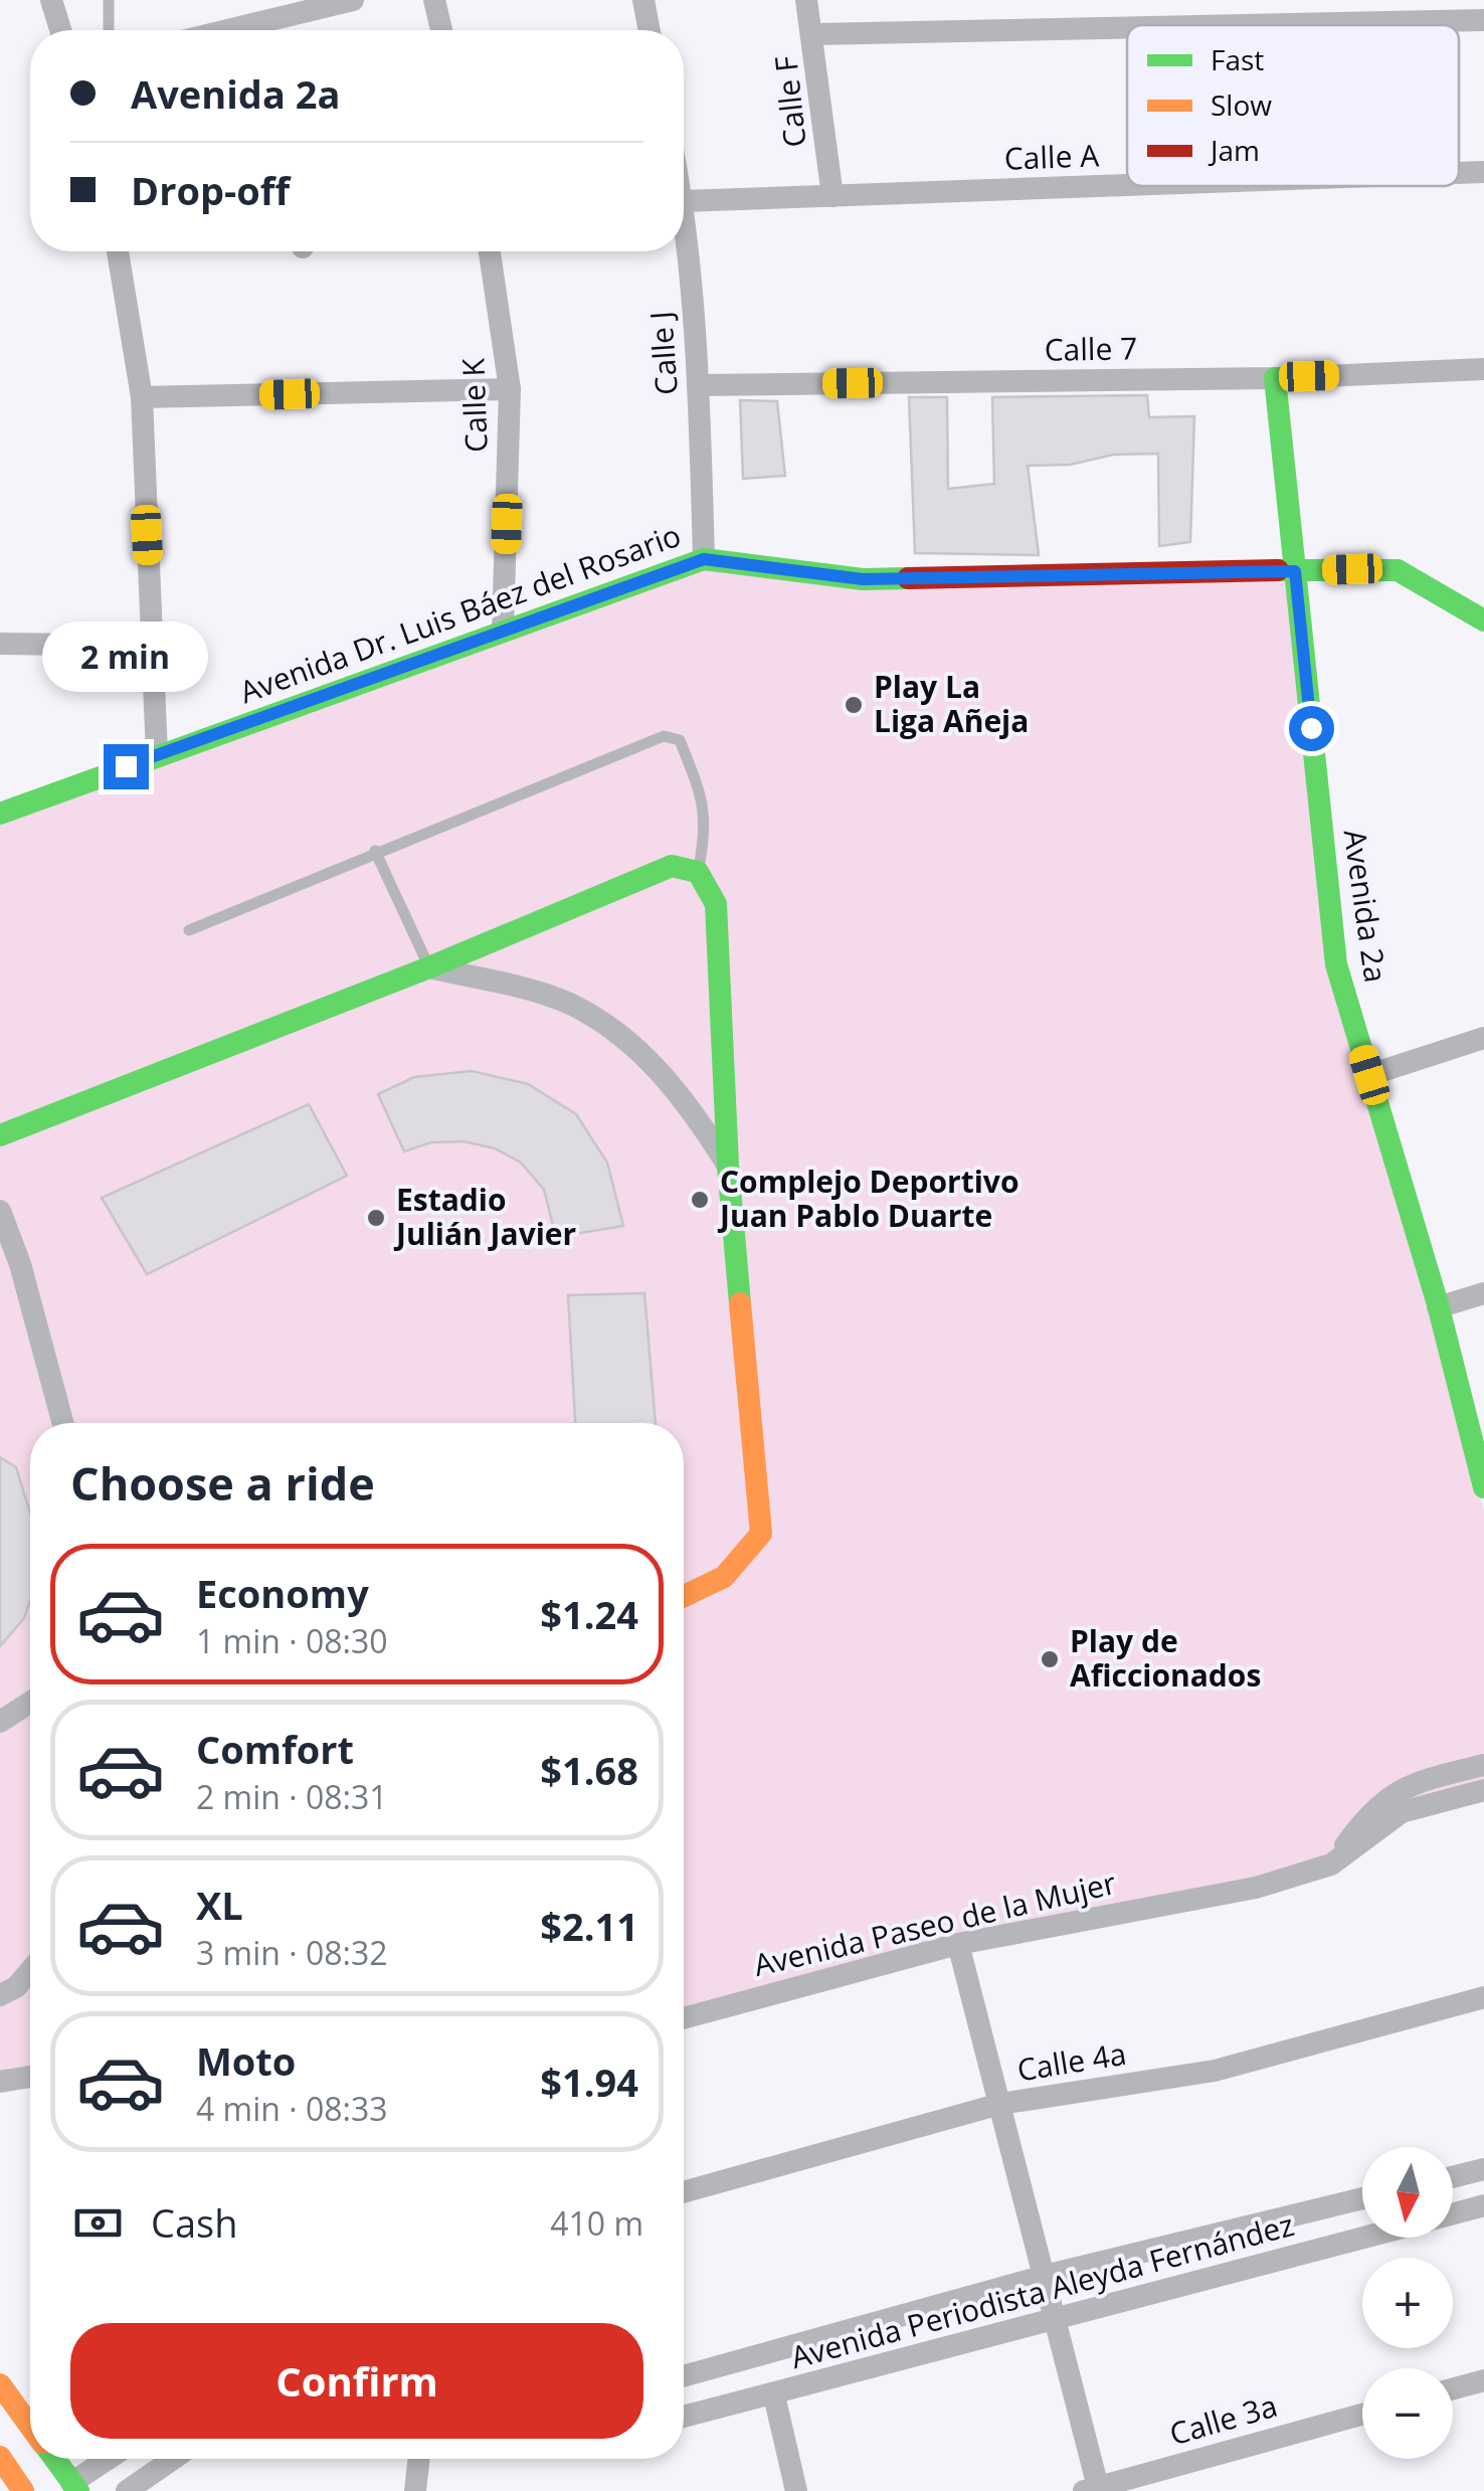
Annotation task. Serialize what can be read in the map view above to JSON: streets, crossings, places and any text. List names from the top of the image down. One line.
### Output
{"streets":{"street":["Calle F","Calle A","Calle 7","Calle J","Calle K","Avenida Dr. Luis Báez del Rosario","Avenida 2a","Avenida Paseo de la Mujer","Calle 4a","Avenida Periodista Aleyda Fernández","Calle 3a"]},"crossings":[["Calle F","Calle A"],["Calle 7","Calle J"],["Calle 7","Avenida 2a"],["Calle J","Avenida Dr. Luis Báez del Rosario"],["Calle K","Avenida Dr. Luis Báez del Rosario"],["Avenida Dr. Luis Báez del Rosario","Avenida 2a"]],"places":["Play La Liga Añeja","Complejo Deportivo Juan Pablo Duarte","Estadio Julián Javier","Play de Aficcionados"],"legend":["Fast","Slow","Jam"],"north":"bottom","page":{"banner":["Avenida 2a","Drop-off"],"bubble":"2 min","heading":"Choose a ride","list":[{"name":"Economy","note":"1 min · 08:30","value":"$1.24"},{"name":"Comfort","note":"2 min · 08:31","value":"$1.68"},{"name":"XL","note":"3 min · 08:32","value":"$2.11"},{"name":"Moto","note":"4 min · 08:33","value":"$1.94"}],"map_buttons":["+","−"],"pay":["Cash","410 m"],"buttons":"Confirm"}}
